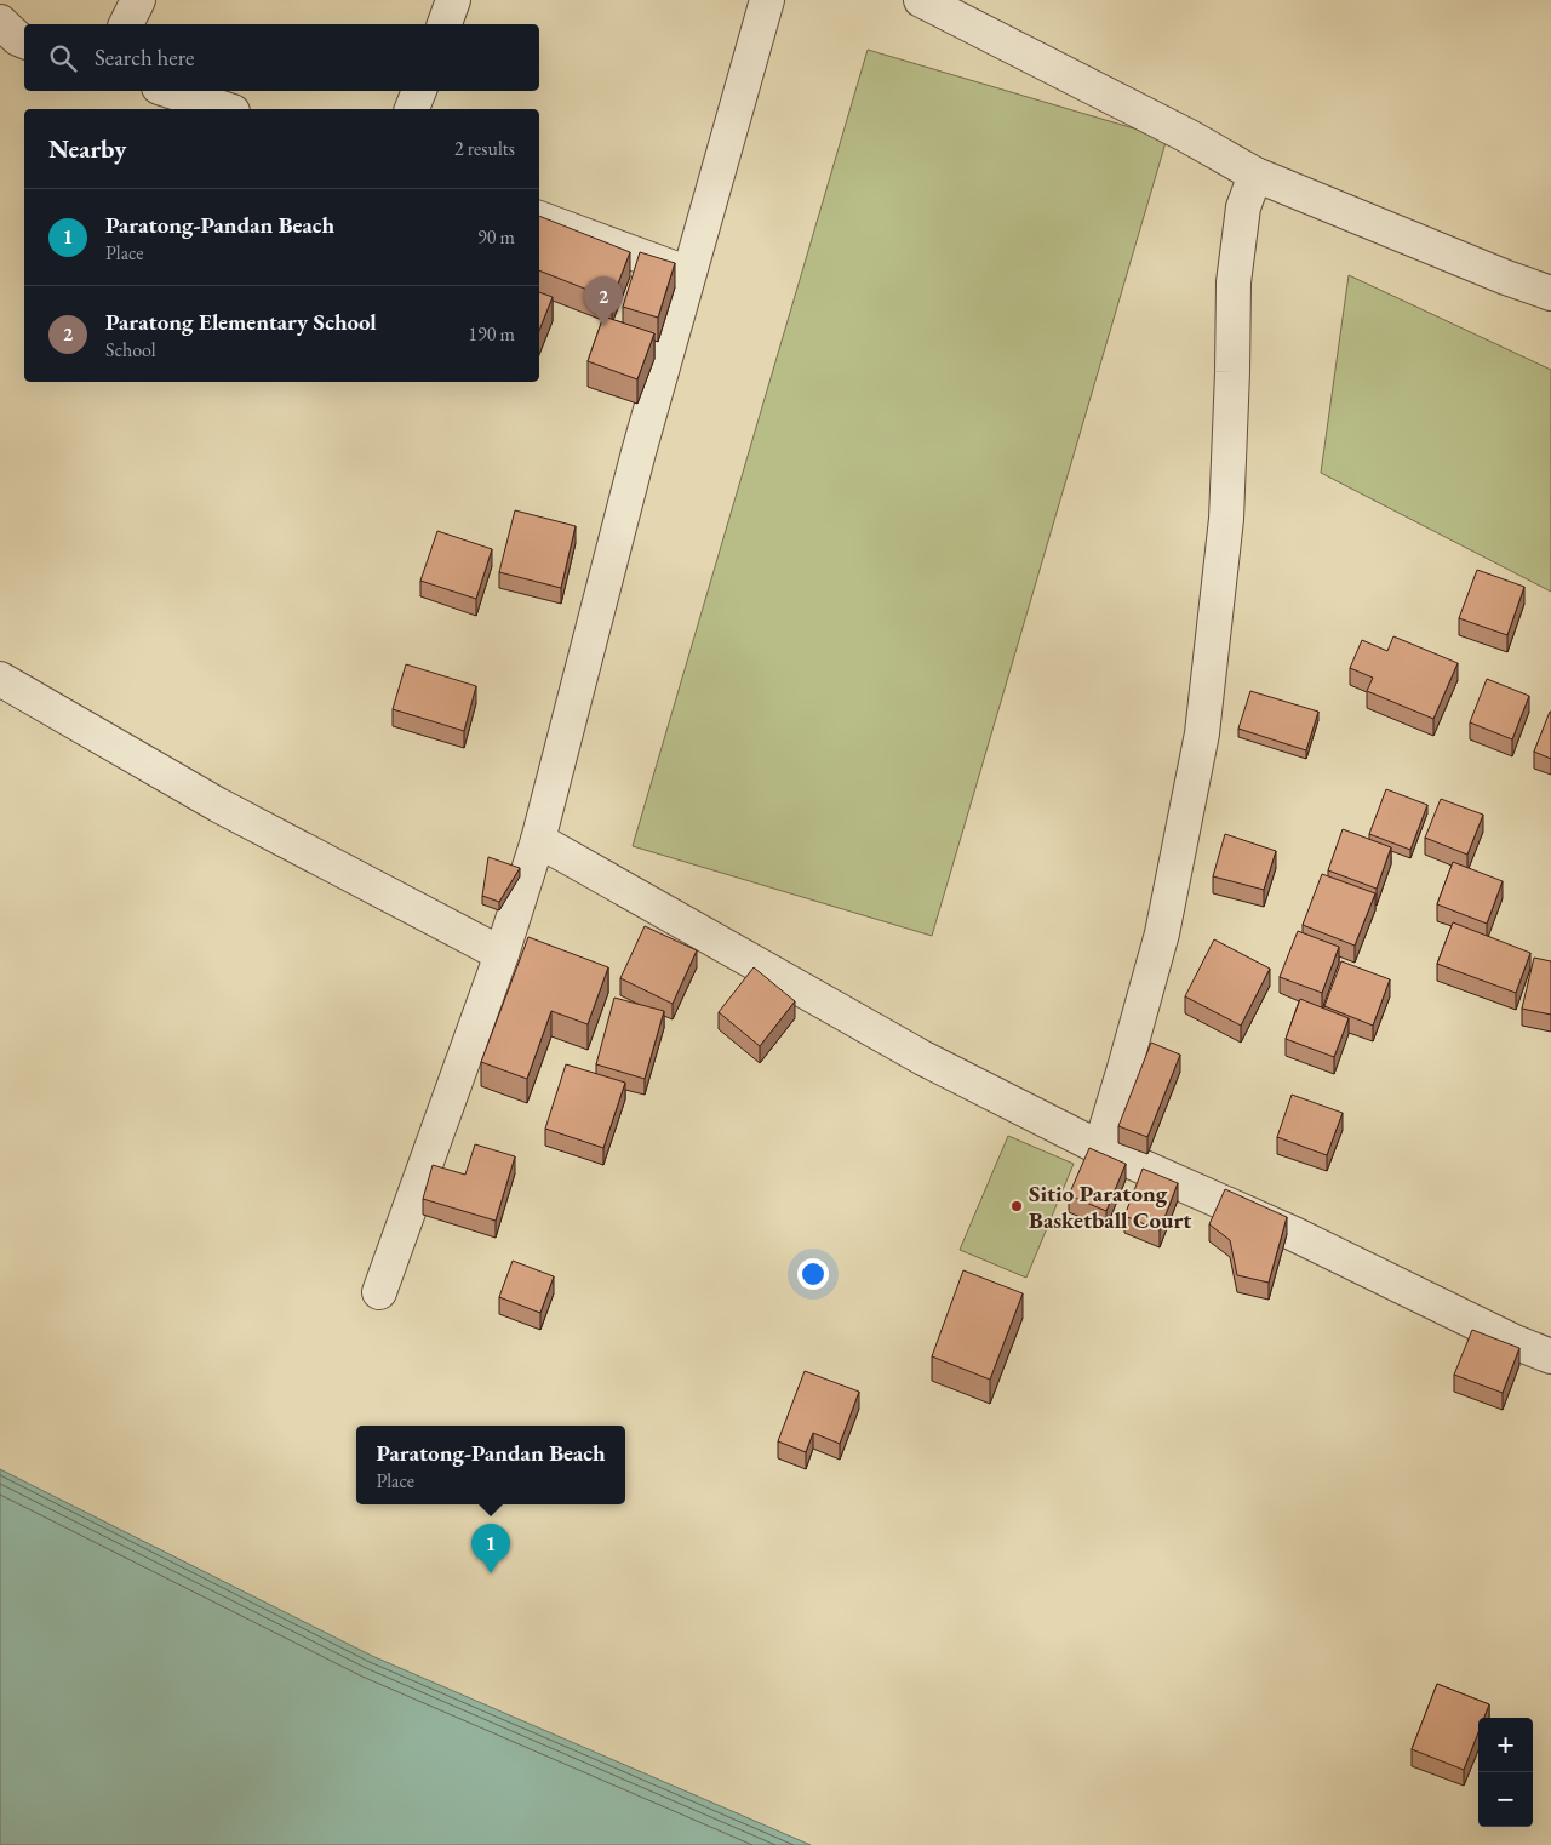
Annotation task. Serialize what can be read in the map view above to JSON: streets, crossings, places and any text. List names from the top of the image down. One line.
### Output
{"places":["Sitio Paratong Basketball Court"],"page":{"search":"Search here","heading":["Nearby","2 results"],"list":[{"mark":"1","name":"Paratong-Pandan Beach","note":"Place","value":"90 m"},{"mark":"2","name":"Paratong Elementary School","note":"School","value":"190 m"}],"pins":["2","1"],"popup":["Paratong-Pandan Beach","Place"],"map_buttons":["+","−"]}}
